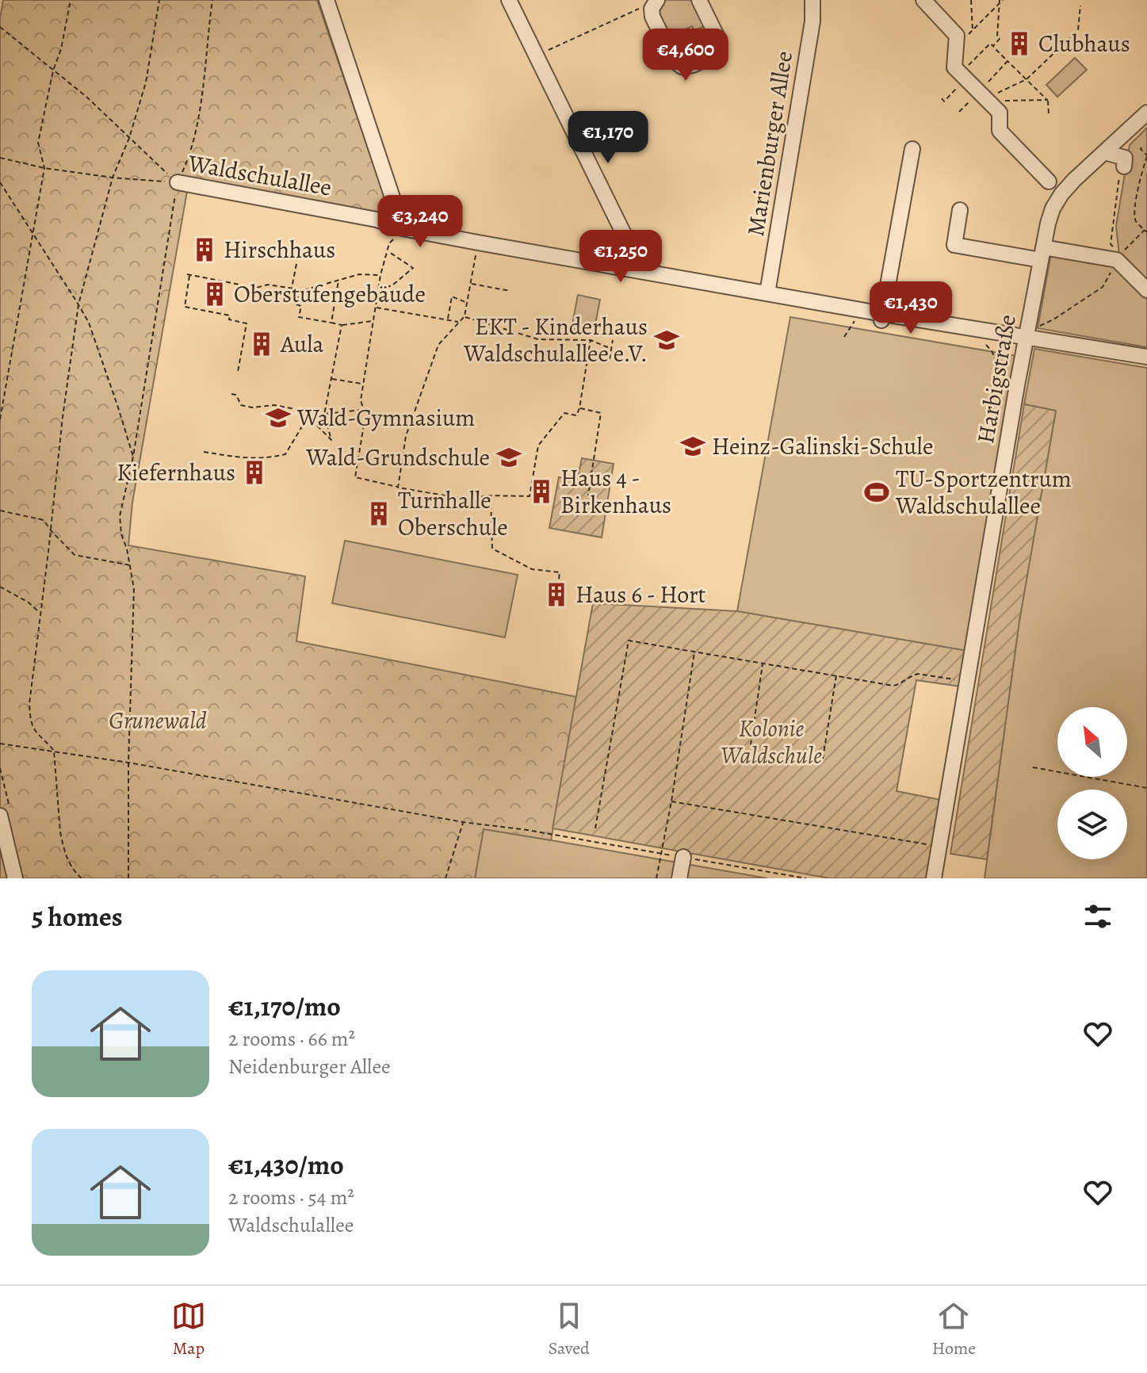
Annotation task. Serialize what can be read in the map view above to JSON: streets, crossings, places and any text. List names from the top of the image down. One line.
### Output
{"streets":{"street":["Marienburger Allee","Waldschulallee","Harbigstraße"]},"crossings":[["Marienburger Allee","Waldschulallee"],["Waldschulallee","Harbigstraße"]],"parks":["Grunewald","Kolonie Waldschule"],"places":{"building":["Clubhaus","Hirschhaus","Oberstufengebäude","Aula","Kiefernhaus","Haus 4 - Birkenhaus","Turnhalle Oberschule","Haus 6 - Hort"],"school or university":["EKT - Kinderhaus Waldschulallee e.V.","Wald-Gymnasium","Heinz-Galinski-Schule","Wald-Grundschule"],"sports":["TU-Sportzentrum Waldschulallee"]},"north":"top left","page":{"price":["€4,600","€1,170","€3,240","€1,250","€1,430"],"heading":"5 homes","list":[{"name":"€1,170/mo","note":"2 rooms · 66 m² · Neidenburger Allee"},{"name":"€1,430/mo","note":"2 rooms · 54 m² · Waldschulallee"}],"tabs":["Map","Saved","Home"]}}
